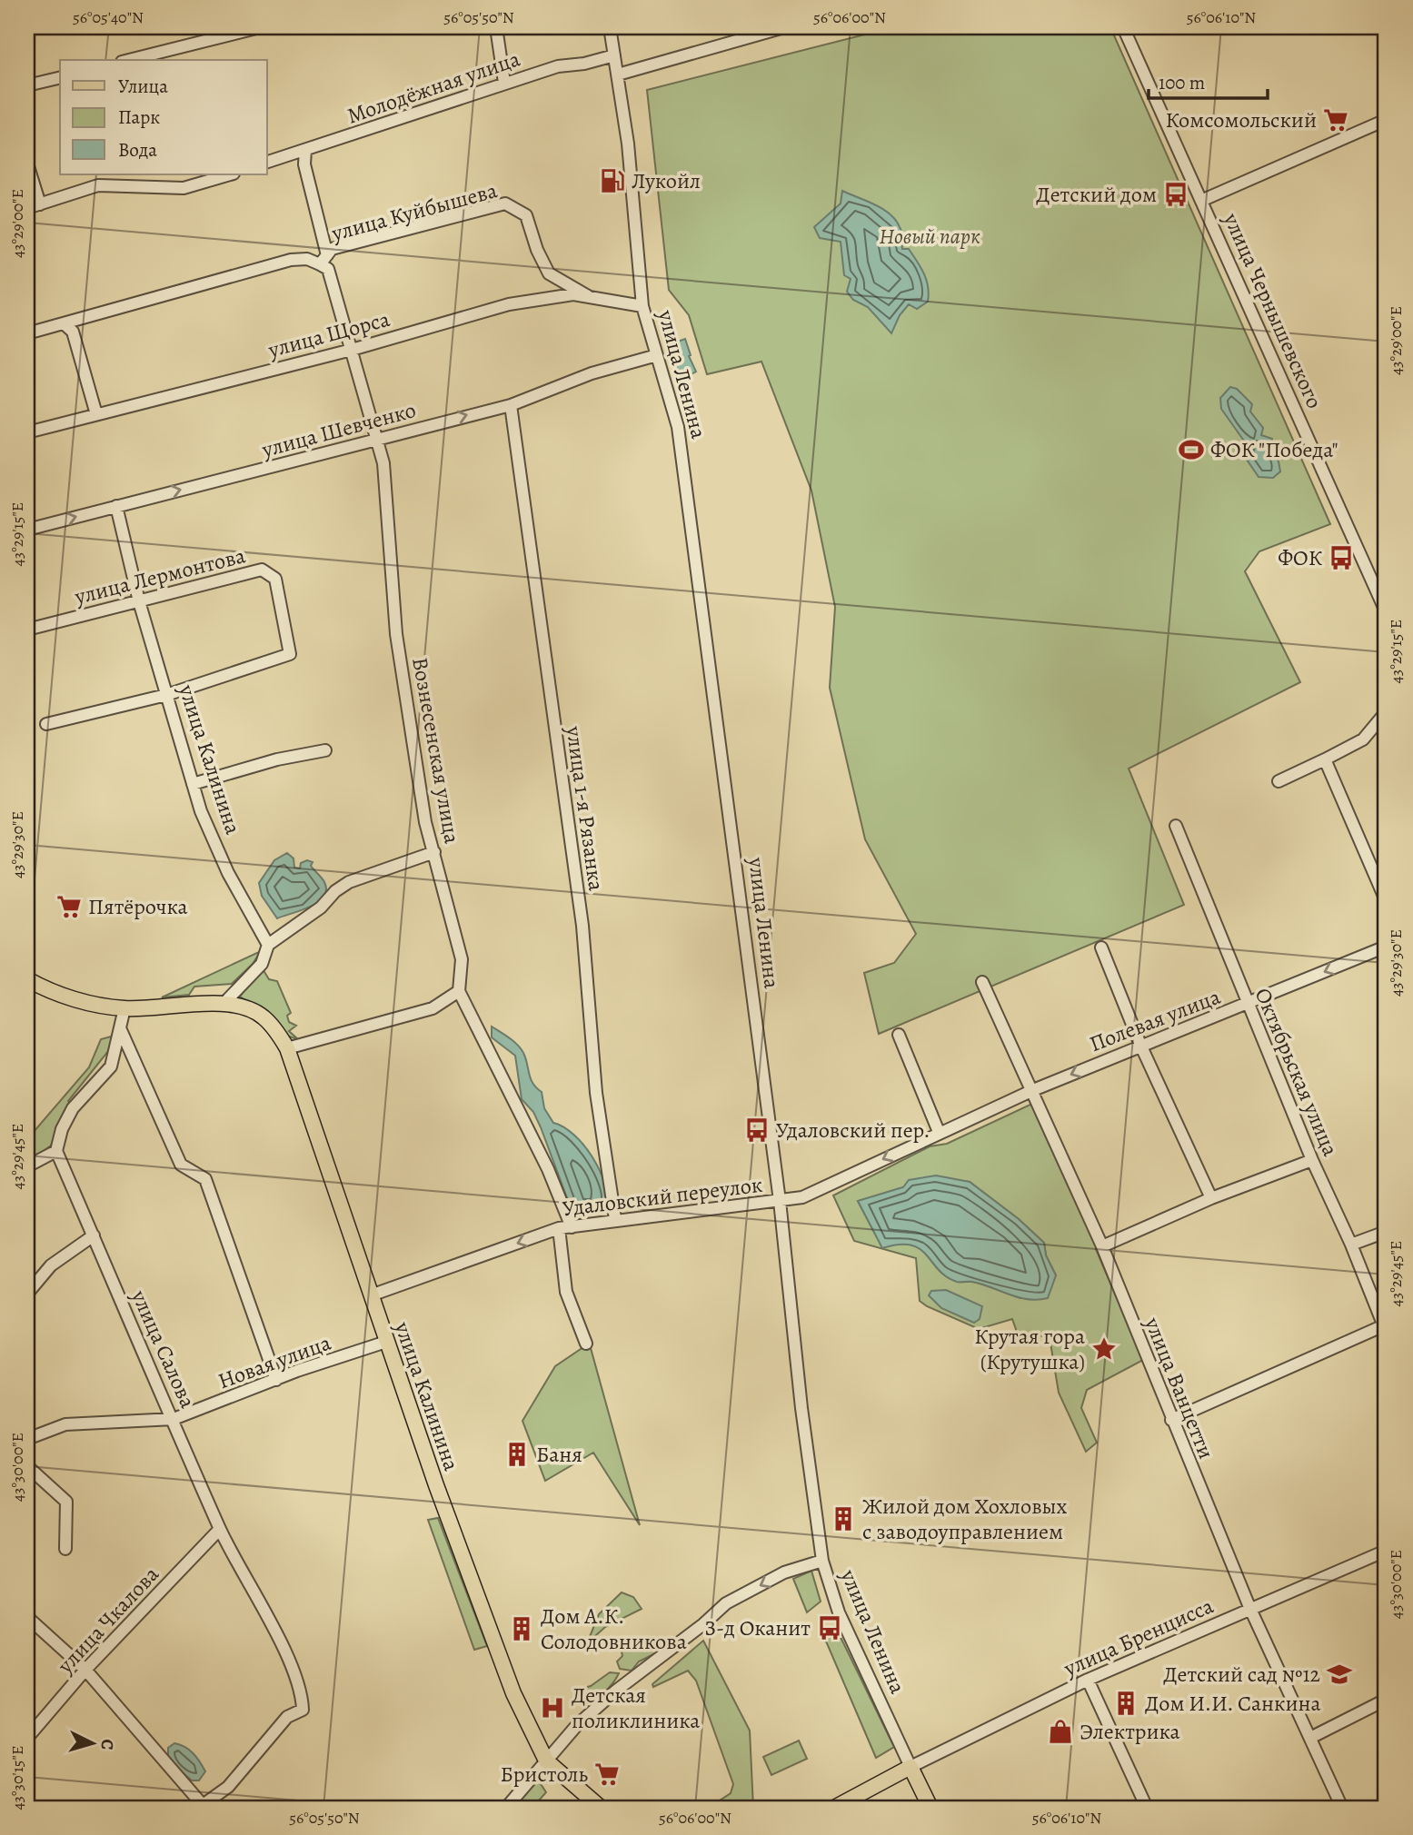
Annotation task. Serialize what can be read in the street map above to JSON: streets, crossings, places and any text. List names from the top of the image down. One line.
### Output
{"streets":{"main road":["улица Ленина","улица Калинина"],"street":["Молодёжная улица","улица Куйбышева","улица Чернышевского","улица Щорса","улица Шевченко","улица Лермонтова","Вознесенская улица","улица 1-я Рязанка","Полевая улица","Октябрьская улица","Удаловский переулок","улица Салова","Новая улица","улица Ванцетти","улица Чкалова","улица Бренцисса"]},"crossings":[["Молодёжная улица","улица Ленина"],["Молодёжная улица","Вознесенская улица"],["улица Куйбышева","улица Щорса"],["улица Куйбышева","Вознесенская улица"],["улица Щорса","улица Ленина"],["улица Щорса","Вознесенская улица"],["улица Ленина","улица Шевченко"],["улица Ленина","Полевая улица"],["улица Ленина","Удаловский переулок"],["улица Ленина","улица Бренцисса"],["улица Шевченко","Вознесенская улица"],["улица Шевченко","улица Калинина"],["улица Шевченко","улица 1-я Рязанка"],["улица Лермонтова","улица Калинина"],["улица Калинина","Удаловский переулок"],["улица Калинина","Новая улица"],["улица 1-я Рязанка","Удаловский переулок"],["Полевая улица","Октябрьская улица"],["Полевая улица","Удаловский переулок"],["Полевая улица","улица Ванцетти"],["улица Салова","Новая улица"],["улица Салова","улица Чкалова"],["улица Ванцетти","улица Бренцисса"]],"one_way":["улица Шевченко","Полевая улица","Удаловский переулок"],"parks":["Новый парк"],"places":{"supermarket":["Комсомольский","Пятёрочка","Бристоль"],"fuel station":["Лукойл"],"bus stop":["Детский дом","ФОК","Удаловский пер.","З-д Оканит"],"sports":["ФОК \"Победа\""],"place":["Крутая гора (Крутушка)"],"building":["Баня","Жилой дом Хохловых с заводоуправлением","Дом А.К. Солодовникова","Дом И.И. Санкина"],"school or university":["Детский сад №12"],"hospital":["Детская поликлиника"],"shop":["Электрика"]},"legend":["Улица","Парк","Вода"],"scale_bar":"100 m","north":"right","coordinates":["56°05'40\"N","56°05'50\"N","56°06'00\"N","56°06'10\"N","43°29'00\"E","43°29'15\"E","43°29'30\"E","43°29'45\"E","43°30'00\"E","43°30'15\"E"]}
